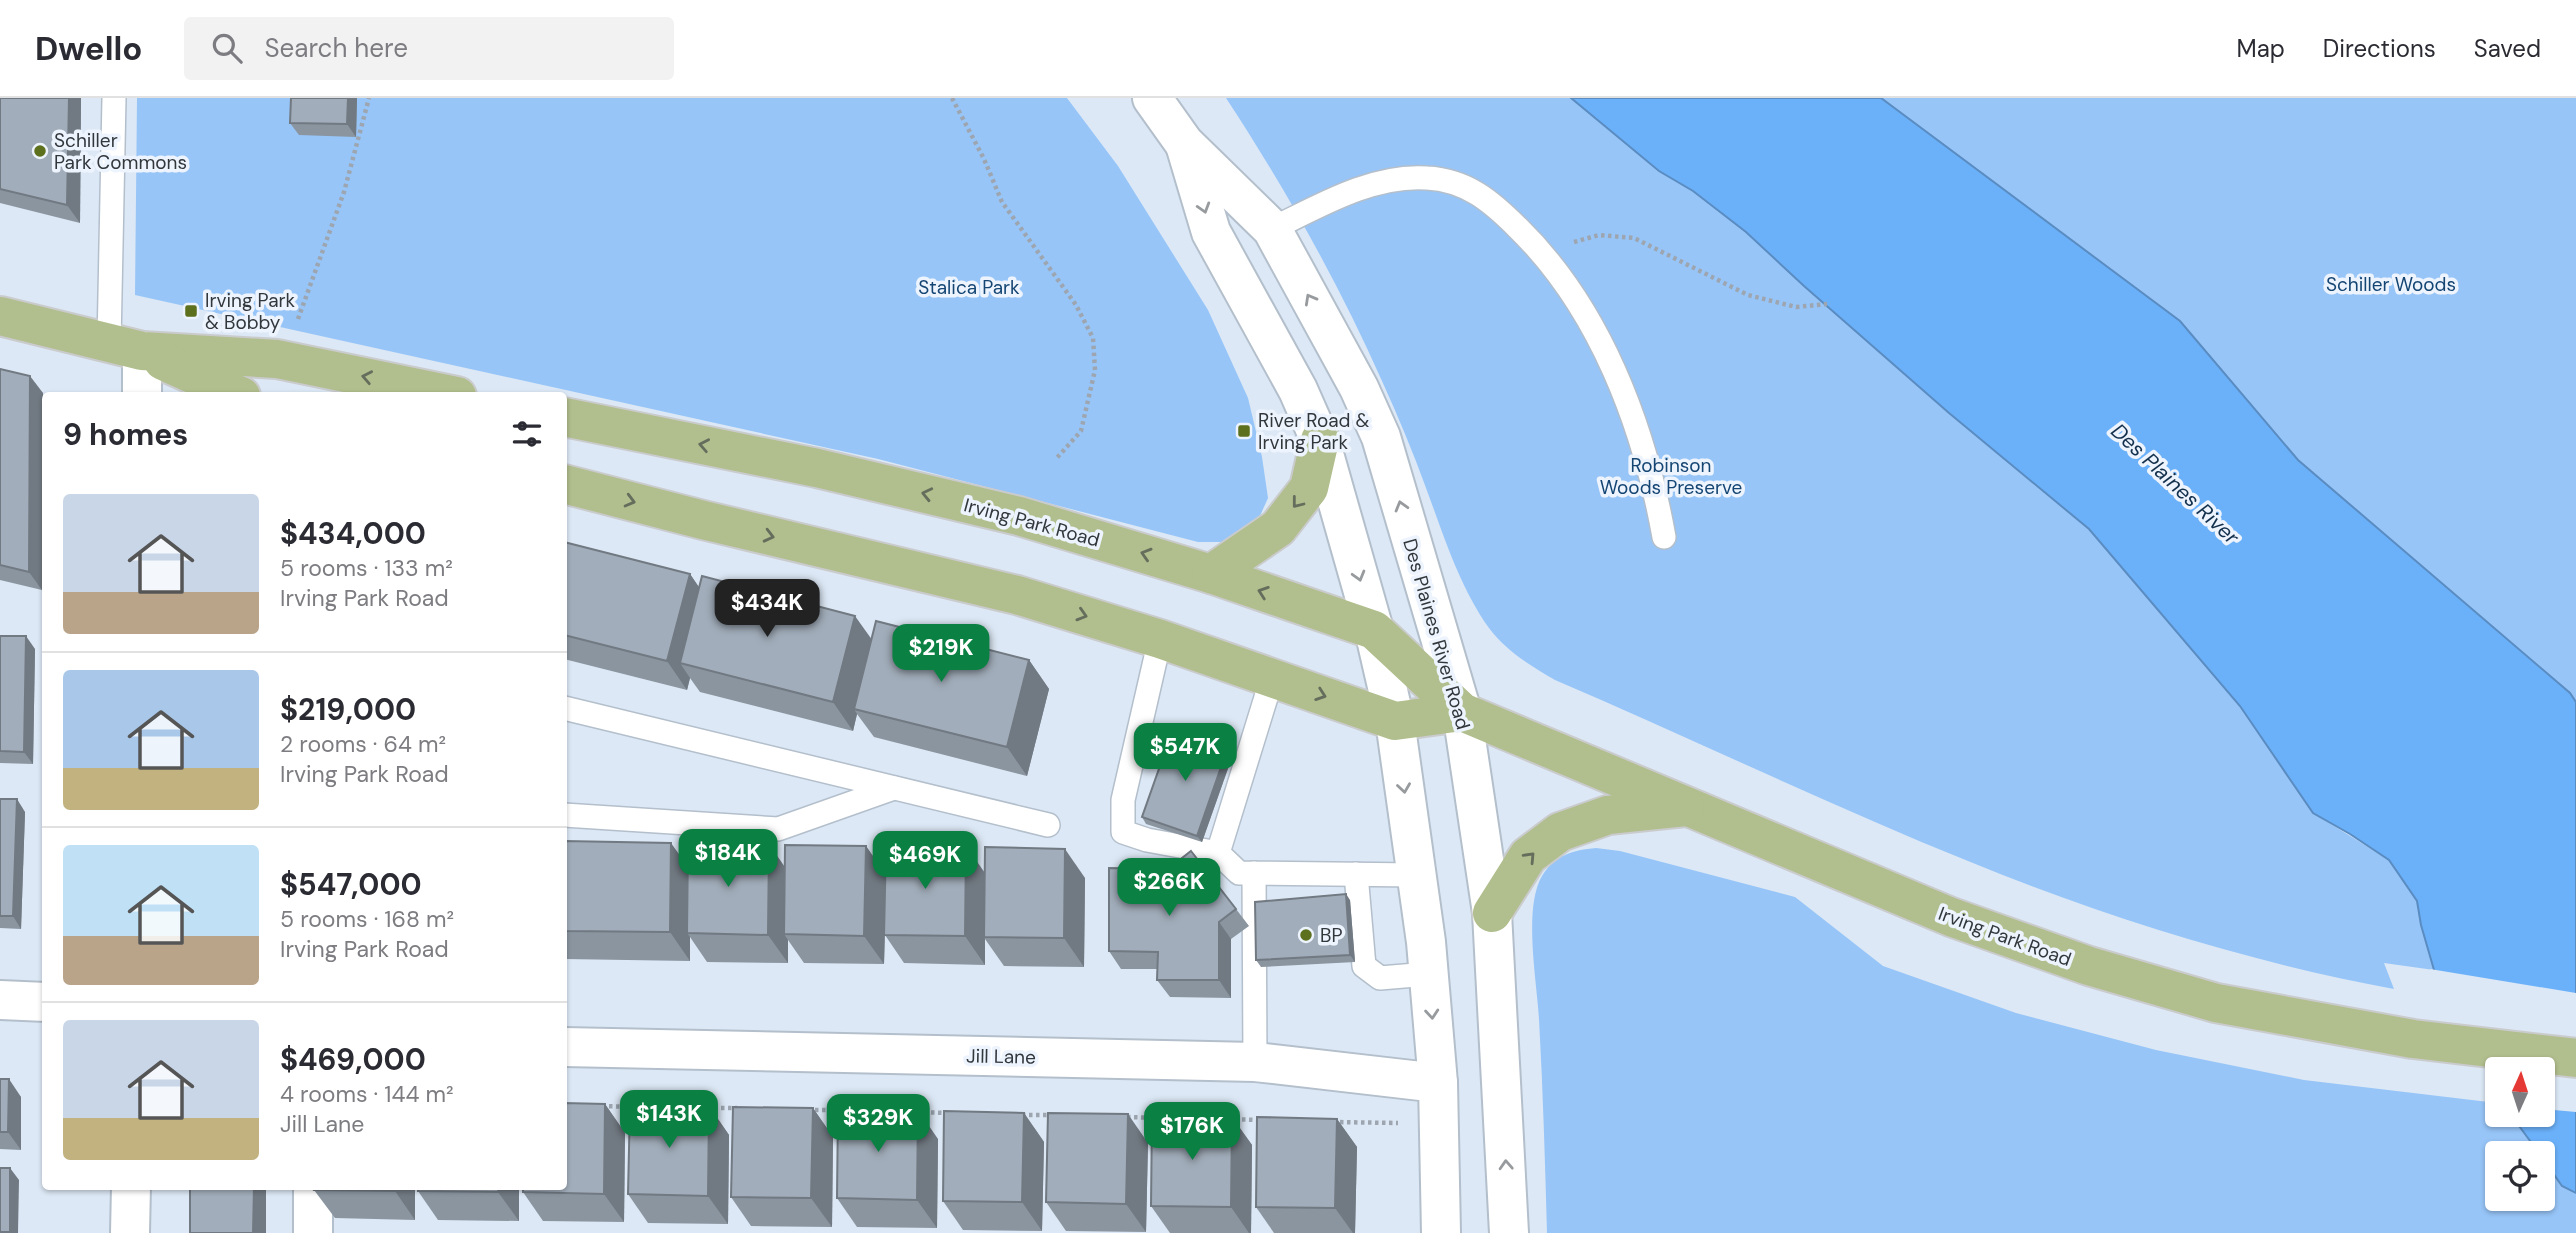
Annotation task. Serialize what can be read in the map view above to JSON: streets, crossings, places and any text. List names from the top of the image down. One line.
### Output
{"streets":{"main road":["Irving Park Road","Des Plaines River Road","Jill Lane"]},"crossings":[["Irving Park Road","Des Plaines River Road"],["Des Plaines River Road","Jill Lane"]],"water":["Des Plaines River"],"parks":["Schiller Woods","Stalica Park","Robinson Woods Preserve"],"places":{"other":["Schiller Park Commons","BP"],"transit":["Irving Park & Bobby","River Road & Irving Park"]},"north":"top","page":{"header":"Dwello","search":"Search here","nav":["Map","Directions","Saved"],"heading":"9 homes","list":[{"name":"$434,000","note":"5 rooms · 133 m² · Irving Park Road"},{"name":"$219,000","note":"2 rooms · 64 m² · Irving Park Road"},{"name":"$547,000","note":"5 rooms · 168 m² · Irving Park Road"},{"name":"$469,000","note":"4 rooms · 144 m² · Jill Lane"}],"price":["$434K","$219K","$547K","$184K","$469K","$266K","$143K","$329K","$176K"]}}
